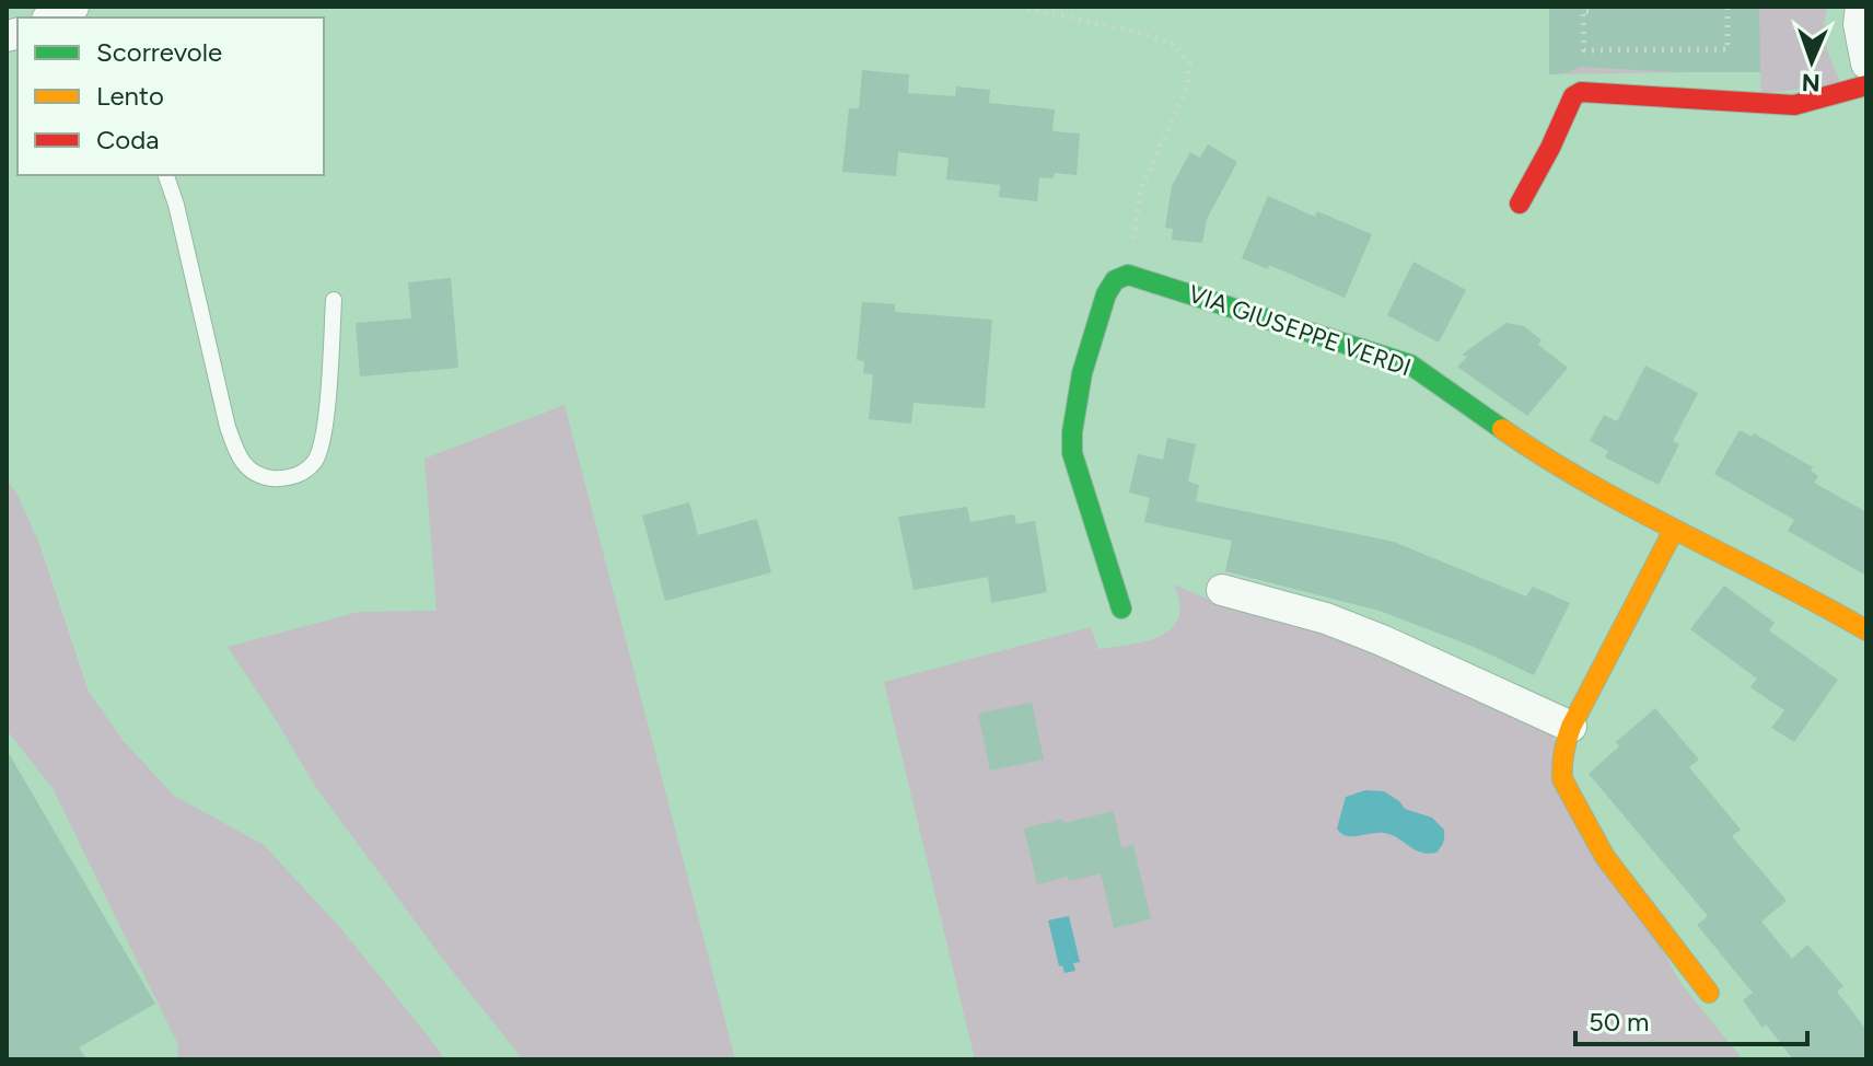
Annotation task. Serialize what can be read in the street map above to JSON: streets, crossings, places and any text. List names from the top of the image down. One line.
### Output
{"streets":{"street":["VIA GIUSEPPE VERDI"]},"legend":["Scorrevole","Lento","Coda"],"scale_bar":"50 m","north":"bottom"}
